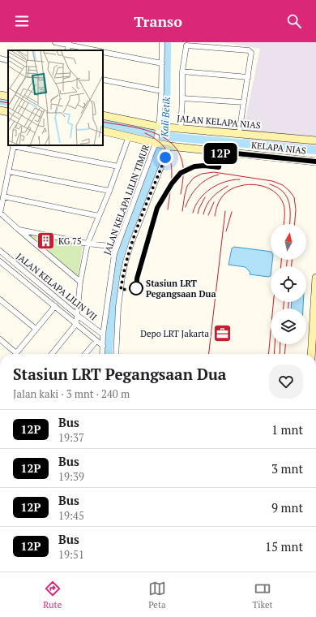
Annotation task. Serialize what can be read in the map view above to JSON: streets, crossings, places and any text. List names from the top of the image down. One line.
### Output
{"streets":{"street":["JALAN KELAPA NIAS","KELAPA NIAS","JALAN KELAPA LILIN TIMUR","JALAN KELAPA LILIN VII"]},"crossings":[["KELAPA NIAS","JALAN KELAPA LILIN TIMUR"],["JALAN KELAPA LILIN TIMUR","JALAN KELAPA LILIN VII"]],"water":["Kali Betik"],"places":{"building":["KG 75"],"other":["Stasiun LRT Pegangsaan Dua"],"office":["Depo LRT Jakarta"]},"lines":["bus line 12P"],"north":"top","page":{"header":"Transo","on_map":"12P","heading":["Stasiun LRT Pegangsaan Dua","Jalan kaki · 3 mnt · 240 m"],"list":[{"mark":"12P","name":"Bus","note":"19:37","value":"1 mnt"},{"mark":"12P","name":"Bus","note":"19:39","value":"3 mnt"},{"mark":"12P","name":"Bus","note":"19:45","value":"9 mnt"},{"mark":"12P","name":"Bus","note":"19:51","value":"15 mnt"}],"tabs":["Rute","Peta","Tiket"]}}
